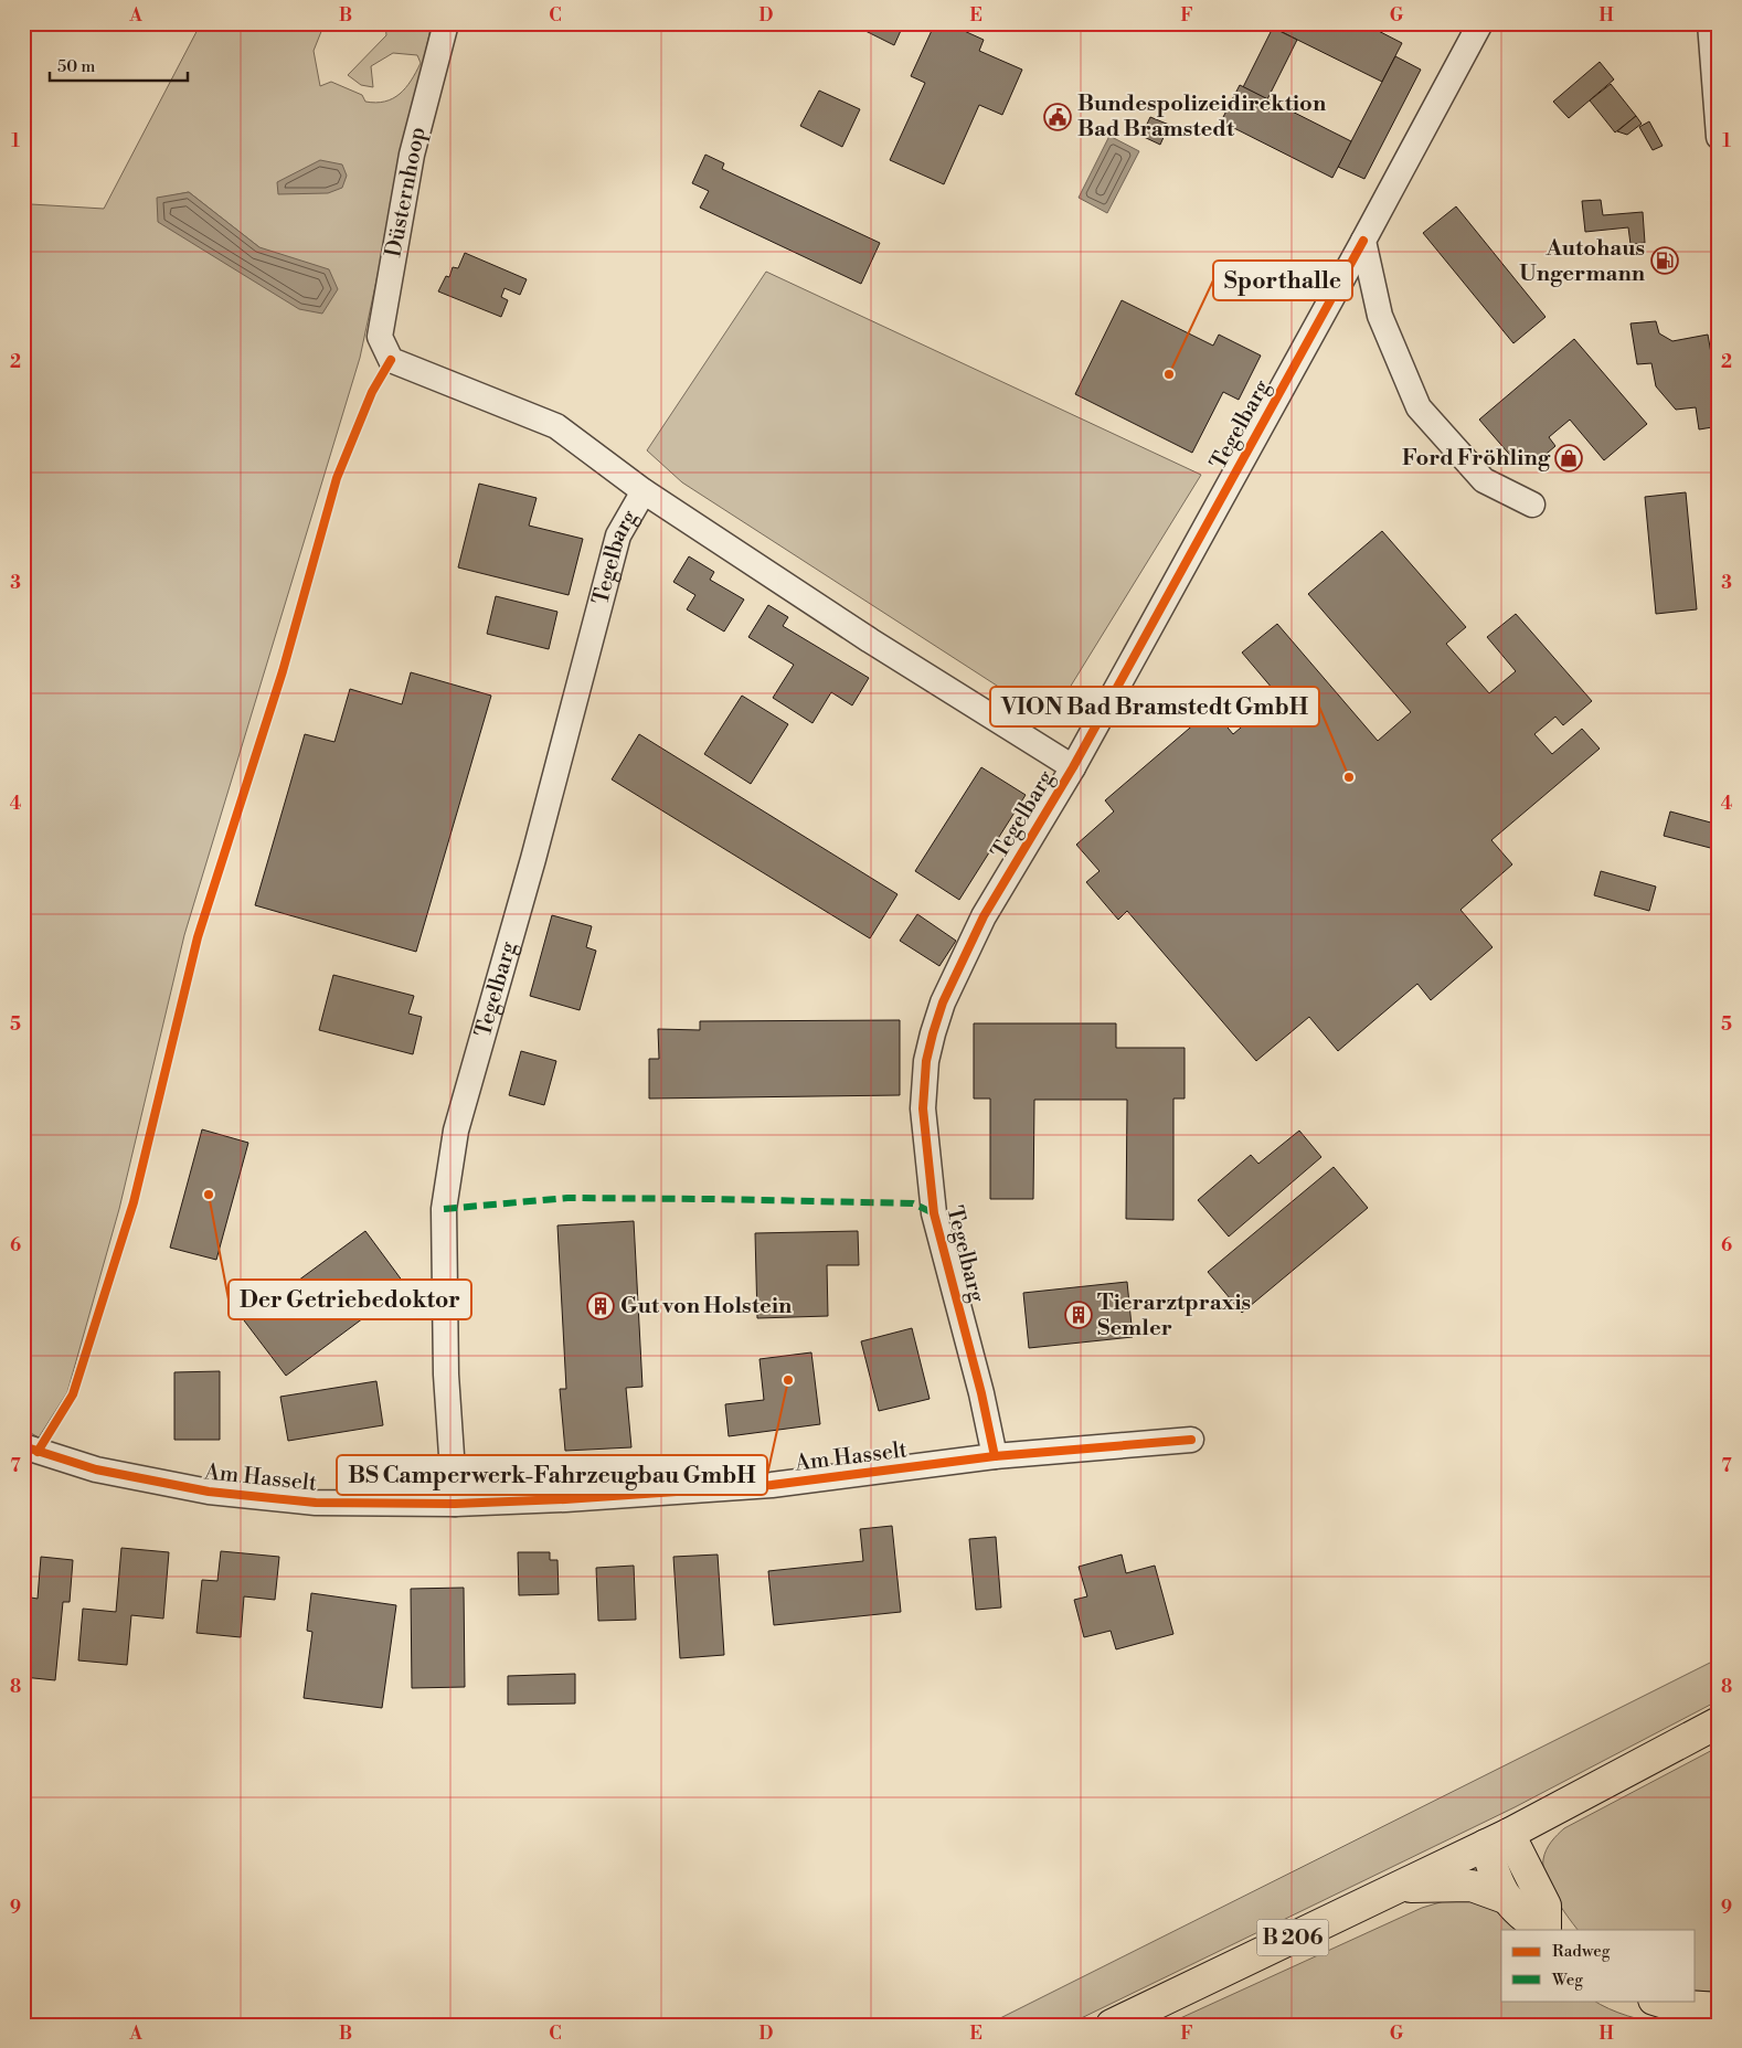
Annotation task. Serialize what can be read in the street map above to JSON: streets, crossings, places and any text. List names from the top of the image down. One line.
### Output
{"streets":{"main road":["B 206"],"street":["Düsternhoop","Tegelbarg","Am Hasselt"]},"crossings":[["Düsternhoop","Tegelbarg"],["Tegelbarg","Am Hasselt"]],"places":{"public building":["Bundespolizeidirektion Bad Bramstedt"],"fuel station":["Autohaus Ungermann"],"other":["Sporthalle","VION Bad Bramstedt GmbH","Der Getriebedoktor","BS Camperwerk-Fahrzeugbau GmbH"],"shop":["Ford Fröhling"],"building":["Gut von Holstein","Tierarztpraxis Semler"]},"legend":["Radweg","Weg"],"scale_bar":"50 m","grid":{"columns":["A","B","C","D","E","F","G","H"],"rows":["1","2","3","4","5","6","7","8","9"]}}
